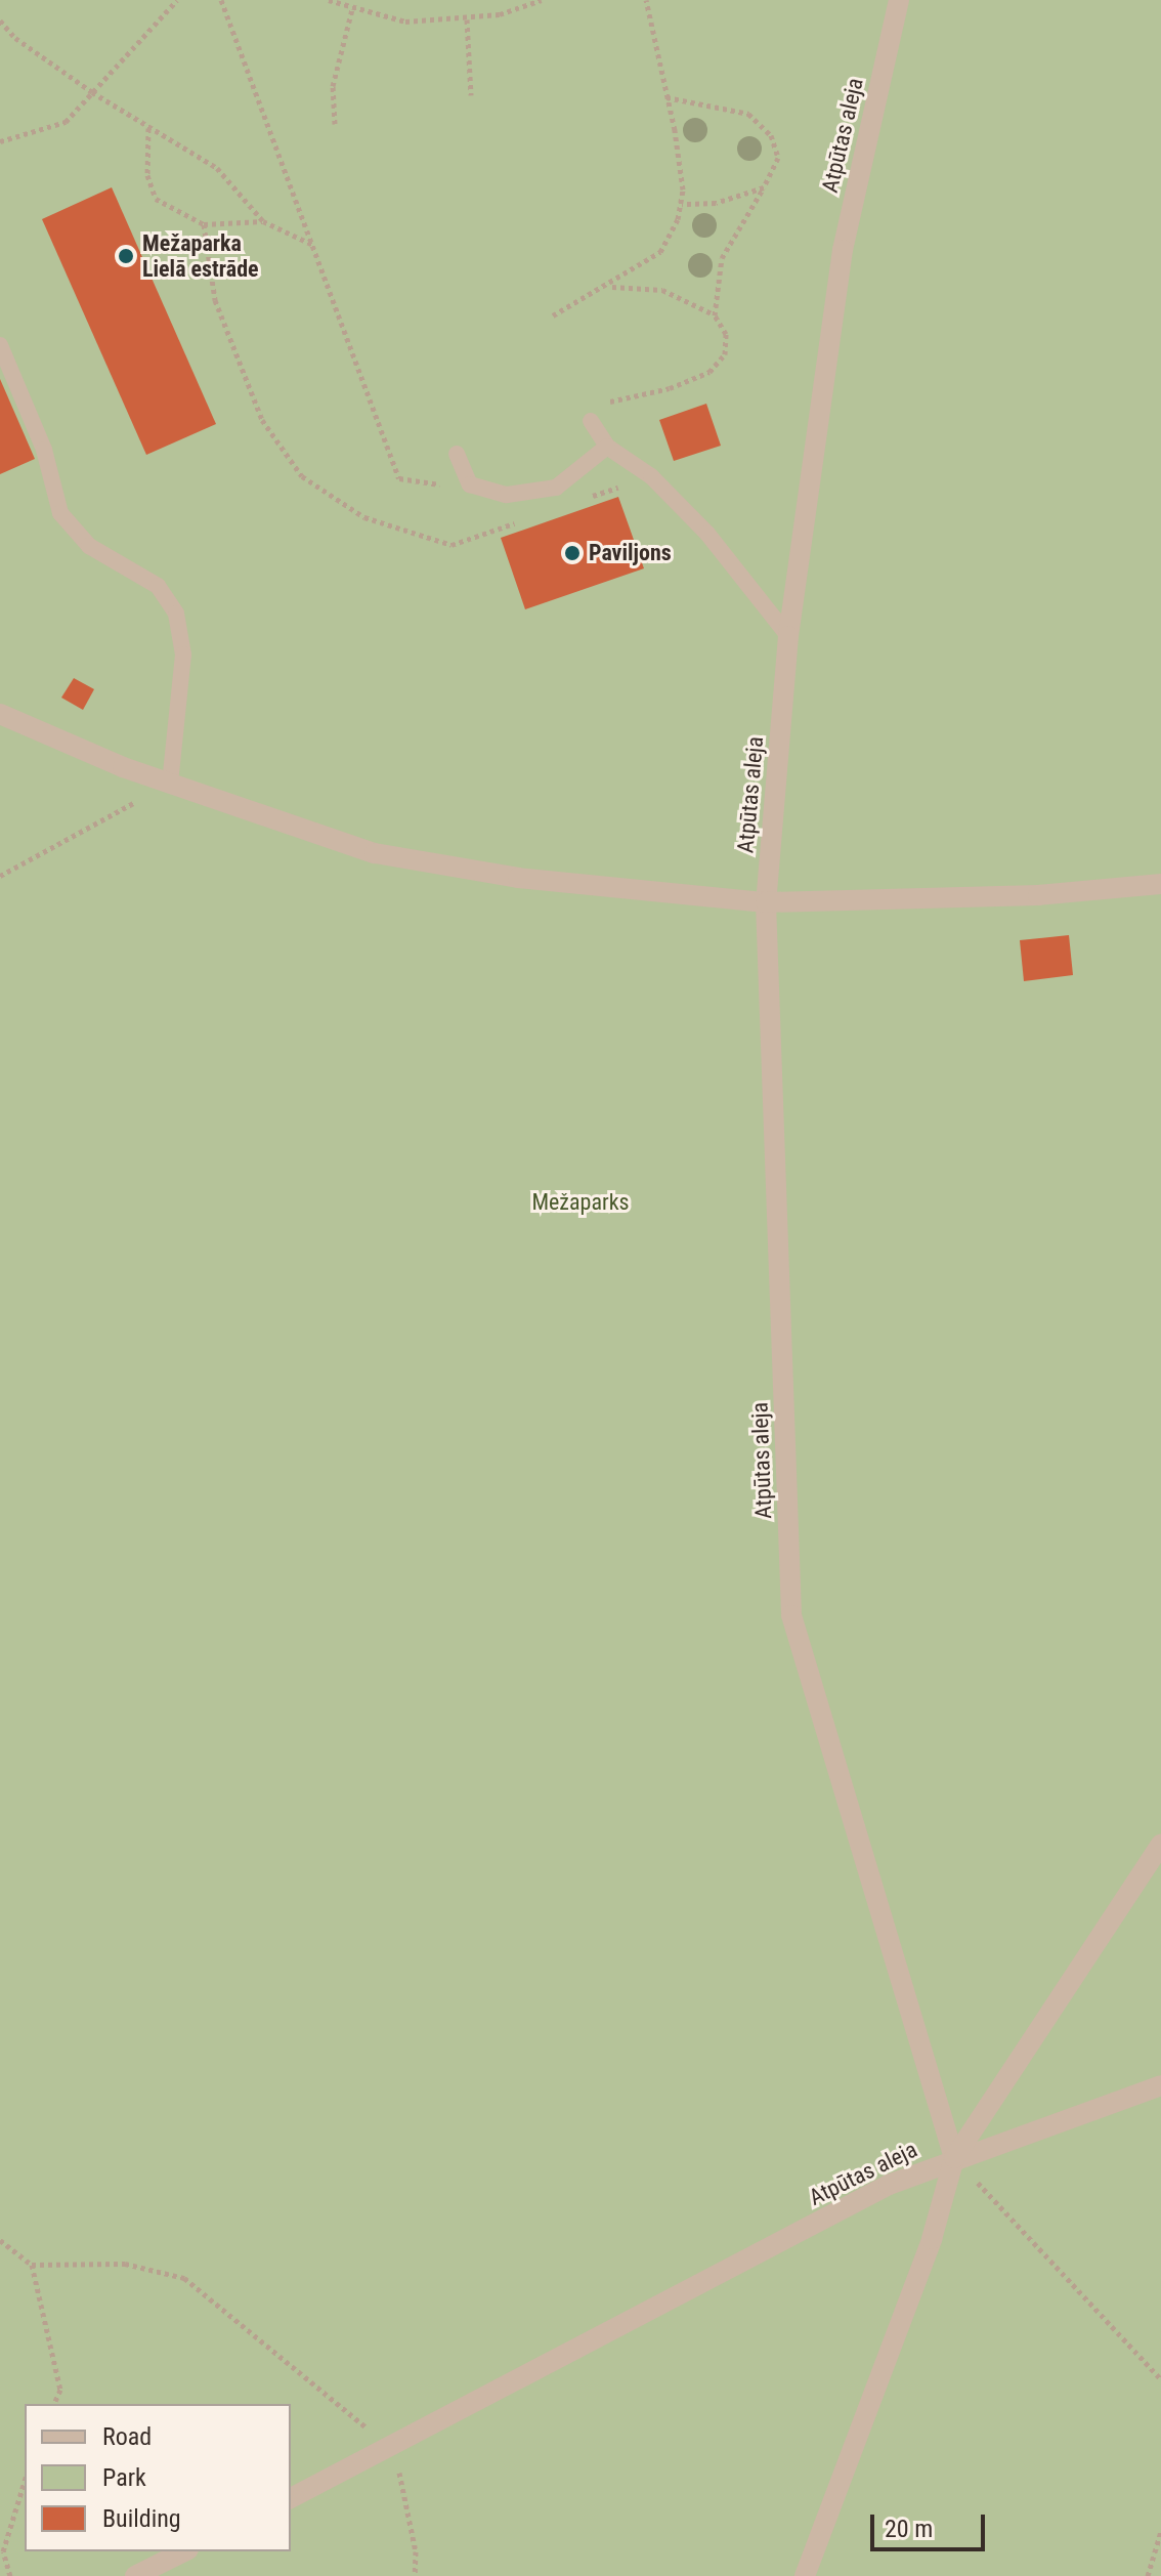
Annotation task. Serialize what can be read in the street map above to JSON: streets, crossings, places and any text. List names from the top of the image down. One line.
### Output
{"streets":{"street":["Atpūtas aleja"]},"parks":["Mežaparks"],"places":["Mežaparka Lielā estrāde","Paviljons"],"legend":["Road","Park","Building"],"scale_bar":"20 m"}
